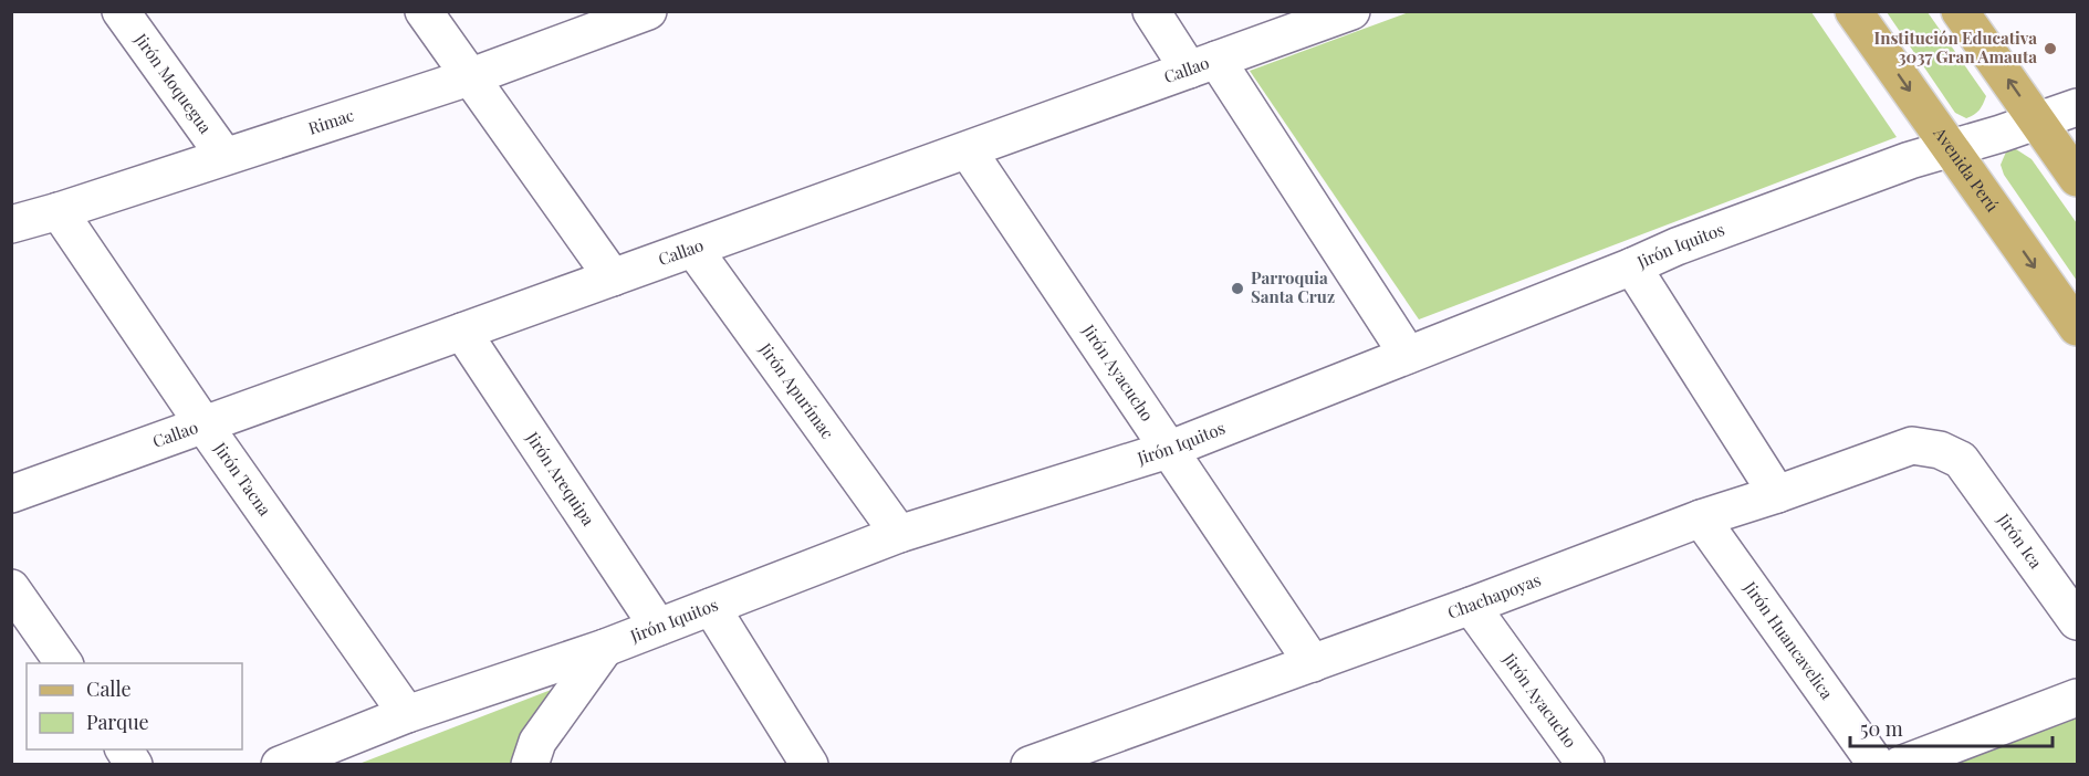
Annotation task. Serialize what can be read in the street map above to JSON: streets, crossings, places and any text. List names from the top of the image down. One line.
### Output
{"streets":{"main road":["Avenida Perú"],"street":["Callao","Jirón Moquegua","Rimac","Jirón Iquitos","Jirón Ayacucho","Jirón Apurímac","Jirón Arequipa","Jirón Tacna","Jirón Ica","Chachapoyas","Jirón Huancavelica"]},"crossings":[["Callao","Jirón Ayacucho"],["Callao","Jirón Apurímac"],["Callao","Jirón Arequipa"],["Callao","Jirón Tacna"],["Jirón Moquegua","Rimac"],["Rimac","Jirón Tacna"],["Avenida Perú","Jirón Iquitos"],["Jirón Iquitos","Jirón Ayacucho"],["Jirón Iquitos","Jirón Apurímac"],["Jirón Iquitos","Jirón Arequipa"],["Jirón Iquitos","Jirón Tacna"],["Jirón Ayacucho","Chachapoyas"],["Jirón Ica","Chachapoyas"],["Chachapoyas","Jirón Huancavelica"]],"places":["Institución Educativa 3037 Gran Amauta","Parroquia Santa Cruz"],"legend":["Calle","Parque"],"scale_bar":"50 m"}
